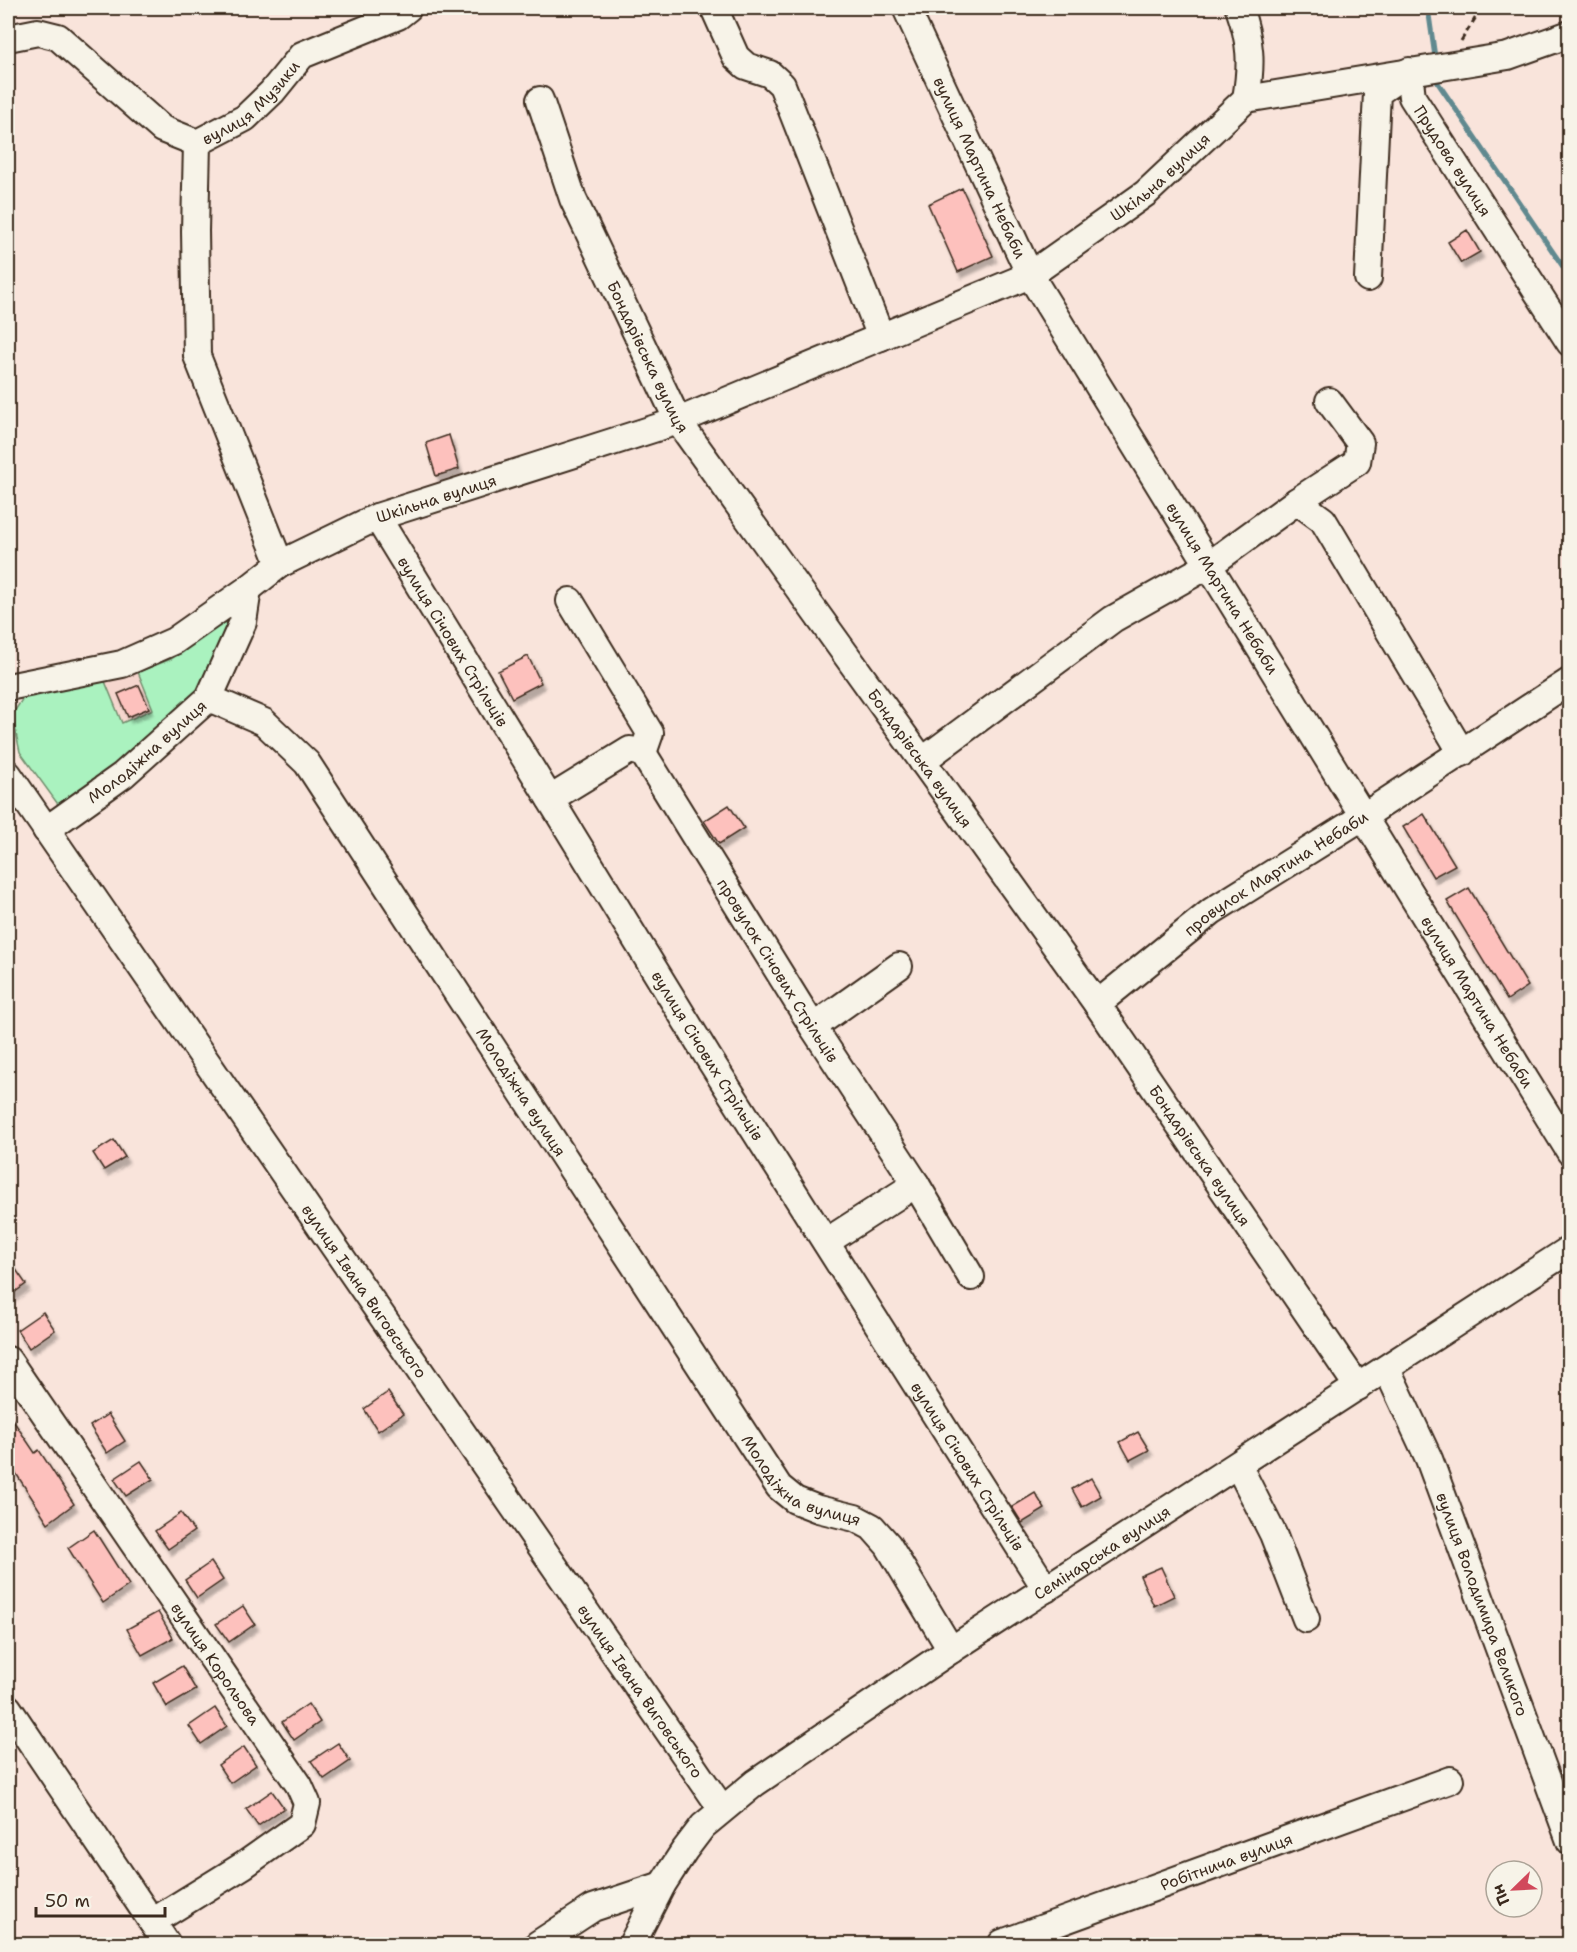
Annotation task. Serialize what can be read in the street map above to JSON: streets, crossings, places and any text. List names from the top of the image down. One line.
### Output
{"streets":{"street":["вулиця Музики","Прудова вулиця","вулиця Мартина Небаби","Шкільна вулиця","Бондарівська вулиця","вулиця Січових Стрільців","Молодіжна вулиця","провулок Мартина Небаби","провулок Січових Стрільців","вулиця Івана Виговського","Семінарська вулиця","вулиця Володимира Великого","вулиця Корольова","Робітнича вулиця"]},"crossings":[["вулиця Мартина Небаби","Шкільна вулиця"],["вулиця Мартина Небаби","провулок Мартина Небаби"],["Шкільна вулиця","Бондарівська вулиця"],["Шкільна вулиця","вулиця Січових Стрільців"],["Бондарівська вулиця","провулок Мартина Небаби"],["Бондарівська вулиця","Семінарська вулиця"],["вулиця Січових Стрільців","Семінарська вулиця"],["Молодіжна вулиця","вулиця Івана Виговського"],["Молодіжна вулиця","Семінарська вулиця"],["вулиця Івана Виговського","Семінарська вулиця"],["Семінарська вулиця","вулиця Володимира Великого"]],"scale_bar":"50 m","north":"bottom left"}
